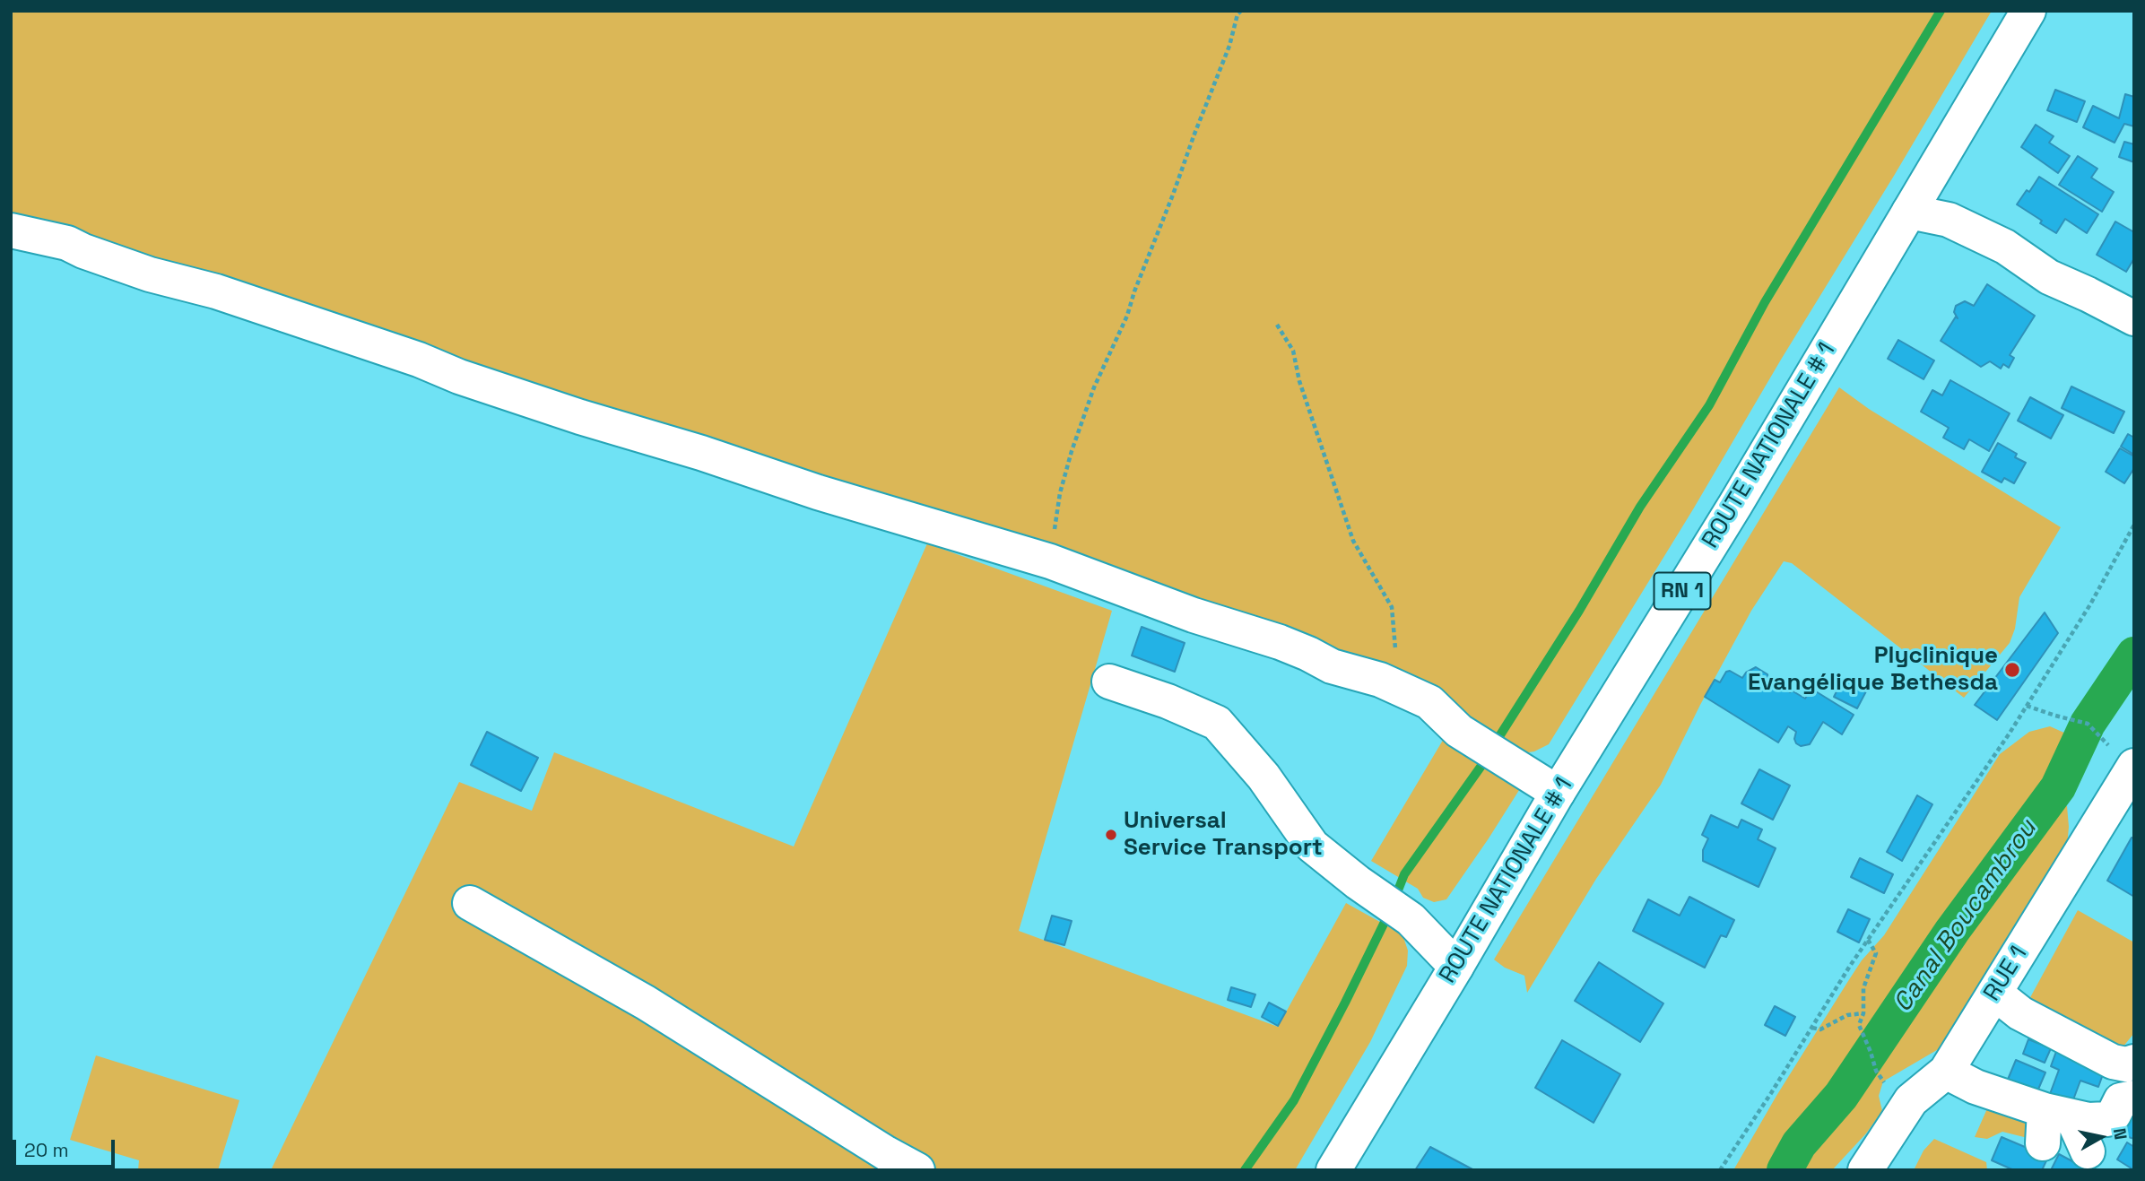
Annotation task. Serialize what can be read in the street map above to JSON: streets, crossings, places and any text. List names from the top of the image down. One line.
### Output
{"streets":{"street":["ROUTE NATIONALE # 1","RN 1","RUE 1"]},"water":["Canal Boucambrou"],"places":["Plyclinique Evangélique Bethesda","Universal Service Transport"],"scale_bar":"20 m","north":"right"}
